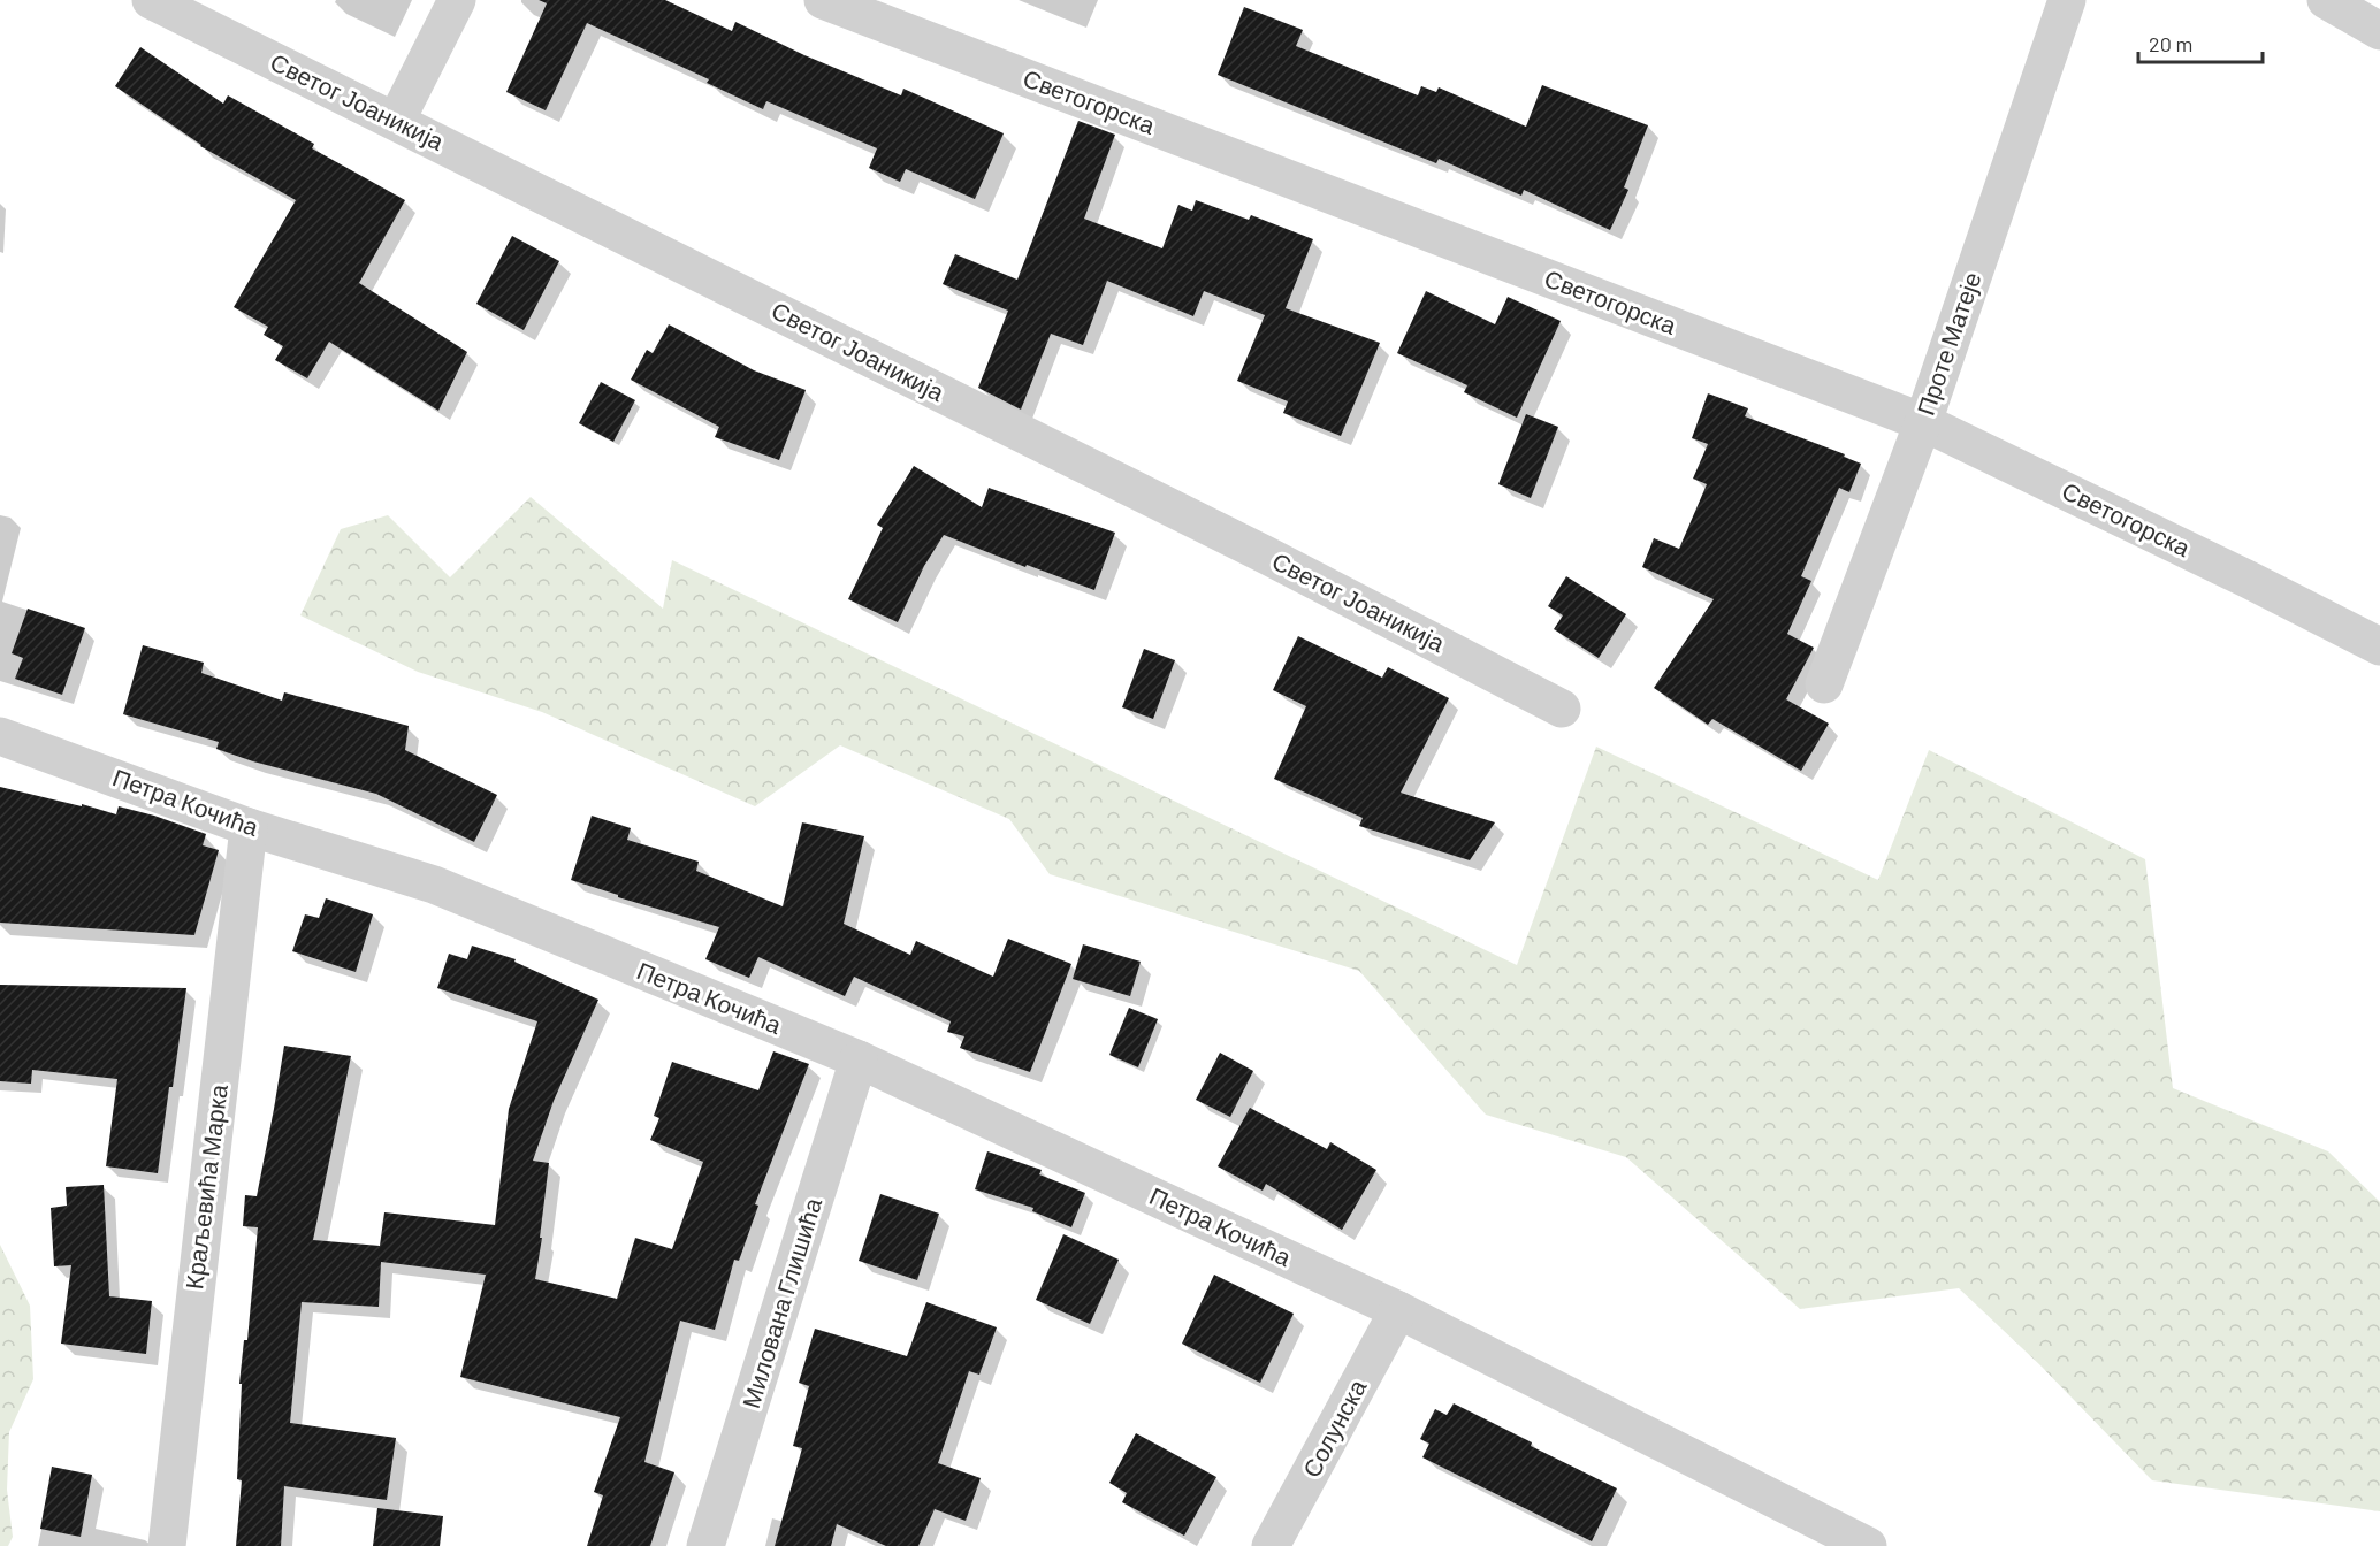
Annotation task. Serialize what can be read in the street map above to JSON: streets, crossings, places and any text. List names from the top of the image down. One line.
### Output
{"streets":{"street":["Светог Јоаникија","Светогорска","Проте Матеје","Петра Кочића","Краљевића Марка","Милована Глишића","Солунска"]},"crossings":[["Светогорска","Проте Матеје"],["Петра Кочића","Краљевића Марка"],["Петра Кочића","Милована Глишића"],["Петра Кочића","Солунска"]],"scale_bar":"20 m"}
